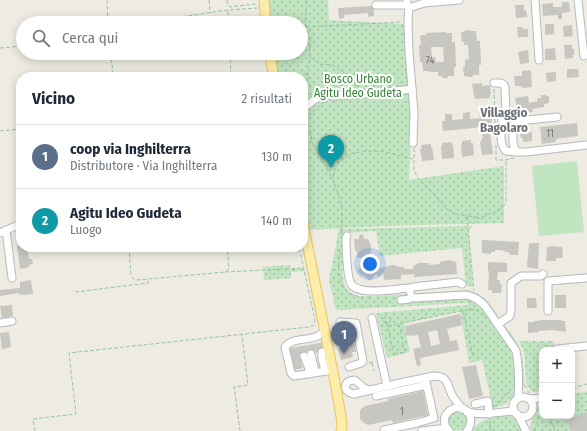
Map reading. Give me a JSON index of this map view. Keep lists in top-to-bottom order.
{
  "districts": ["Villaggio Bagolaro"],
  "parks": ["Bosco Urbano Agitu Ideo Gudeta"],
  "house_numbers": ["74", "11", "1"],
  "page": {
    "search": "Cerca qui",
    "heading": ["Vicino", "2 risultati"],
    "list": [
      {
        "mark": "1",
        "name": "coop via Inghilterra",
        "note": "Distributore · Via Inghilterra",
        "value": "130 m"
      },
      {
        "mark": "2",
        "name": "Agitu Ideo Gudeta",
        "note": "Luogo",
        "value": "140 m"
      }
    ],
    "pins": ["2", "1"],
    "map_buttons": ["+", "−"]
  }
}
